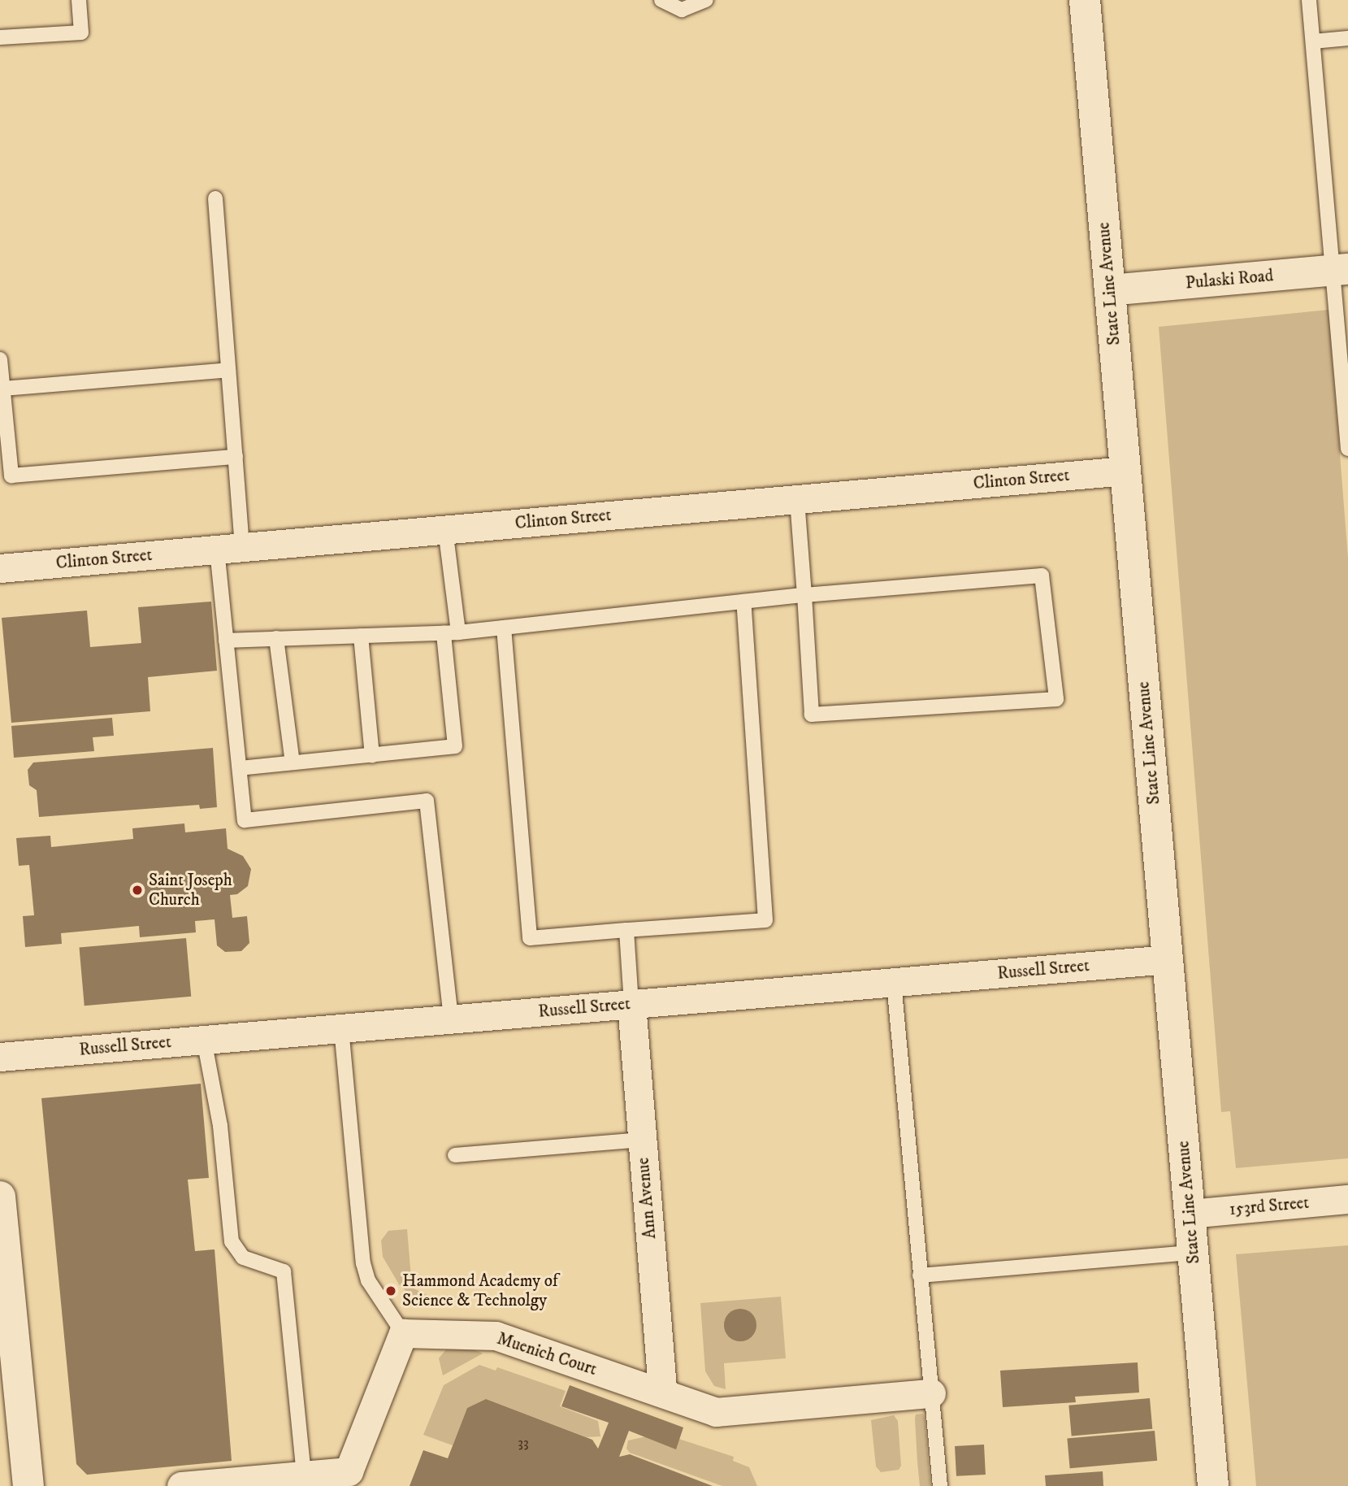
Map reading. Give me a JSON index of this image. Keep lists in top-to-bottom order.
{
  "streets": {
    "street": [
      "Pulaski Road",
      "State Line Avenue",
      "Clinton Street",
      "Russell Street",
      "Ann Avenue",
      "153rd Street",
      "Muenich Court"
    ]
  },
  "crossings": [
    ["Pulaski Road", "State Line Avenue"],
    ["State Line Avenue", "Clinton Street"],
    ["State Line Avenue", "Russell Street"],
    ["State Line Avenue", "153rd Street"],
    ["Russell Street", "Ann Avenue"],
    ["Ann Avenue", "Muenich Court"]
  ],
  "places": ["Saint Joseph Church", "Hammond Academy of Science & Technolgy"],
  "house_numbers": ["33"]
}
